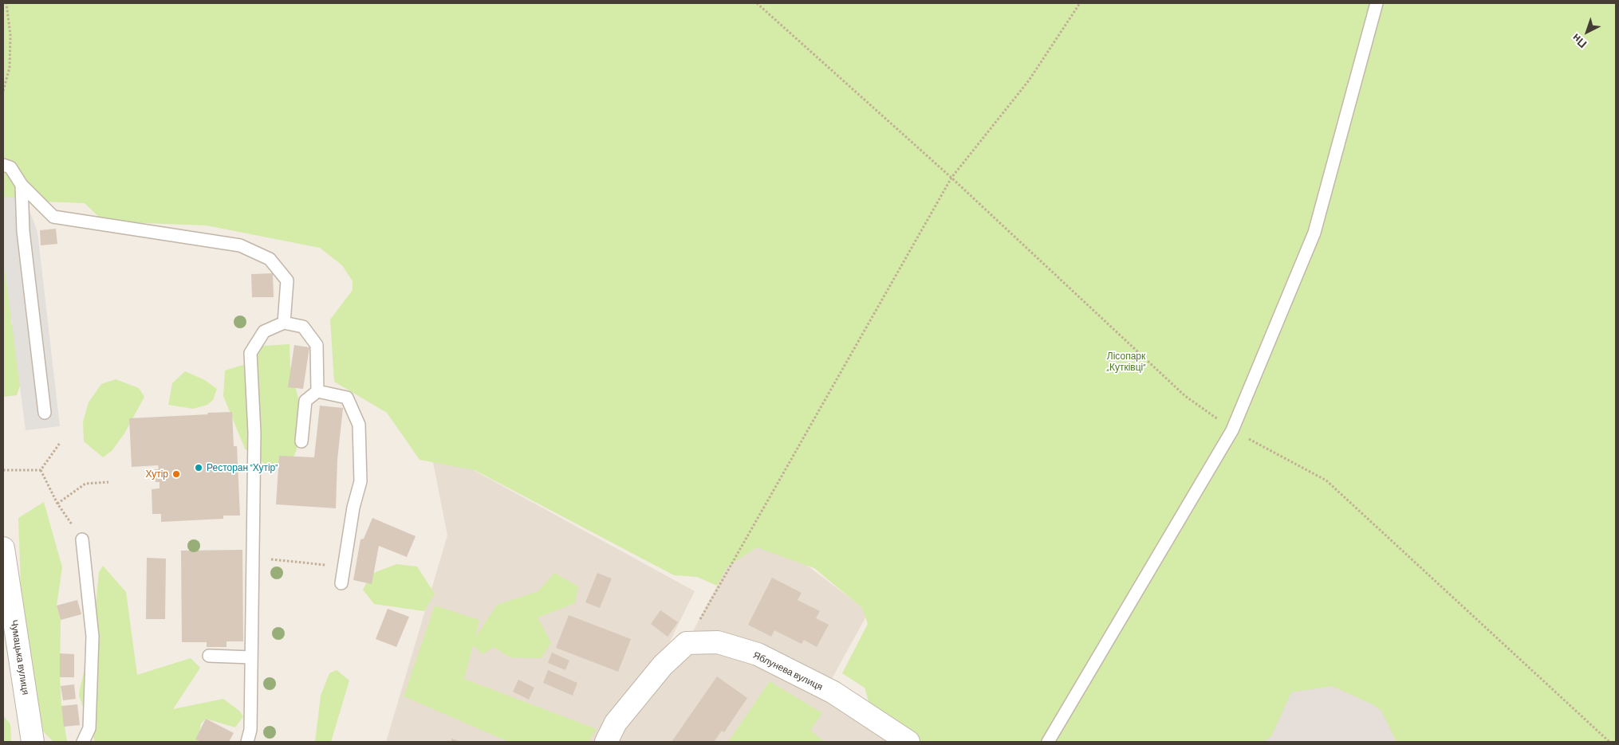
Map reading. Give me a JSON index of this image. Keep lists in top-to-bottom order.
{
  "streets": {
    "street": ["Чумацька вулиця", "Яблунева вулиця"]
  },
  "parks": ["Лісопарк „Кутківці“"],
  "places": ["Ресторан \"Хутір\"", "Хутір"],
  "north": "bottom left"
}
